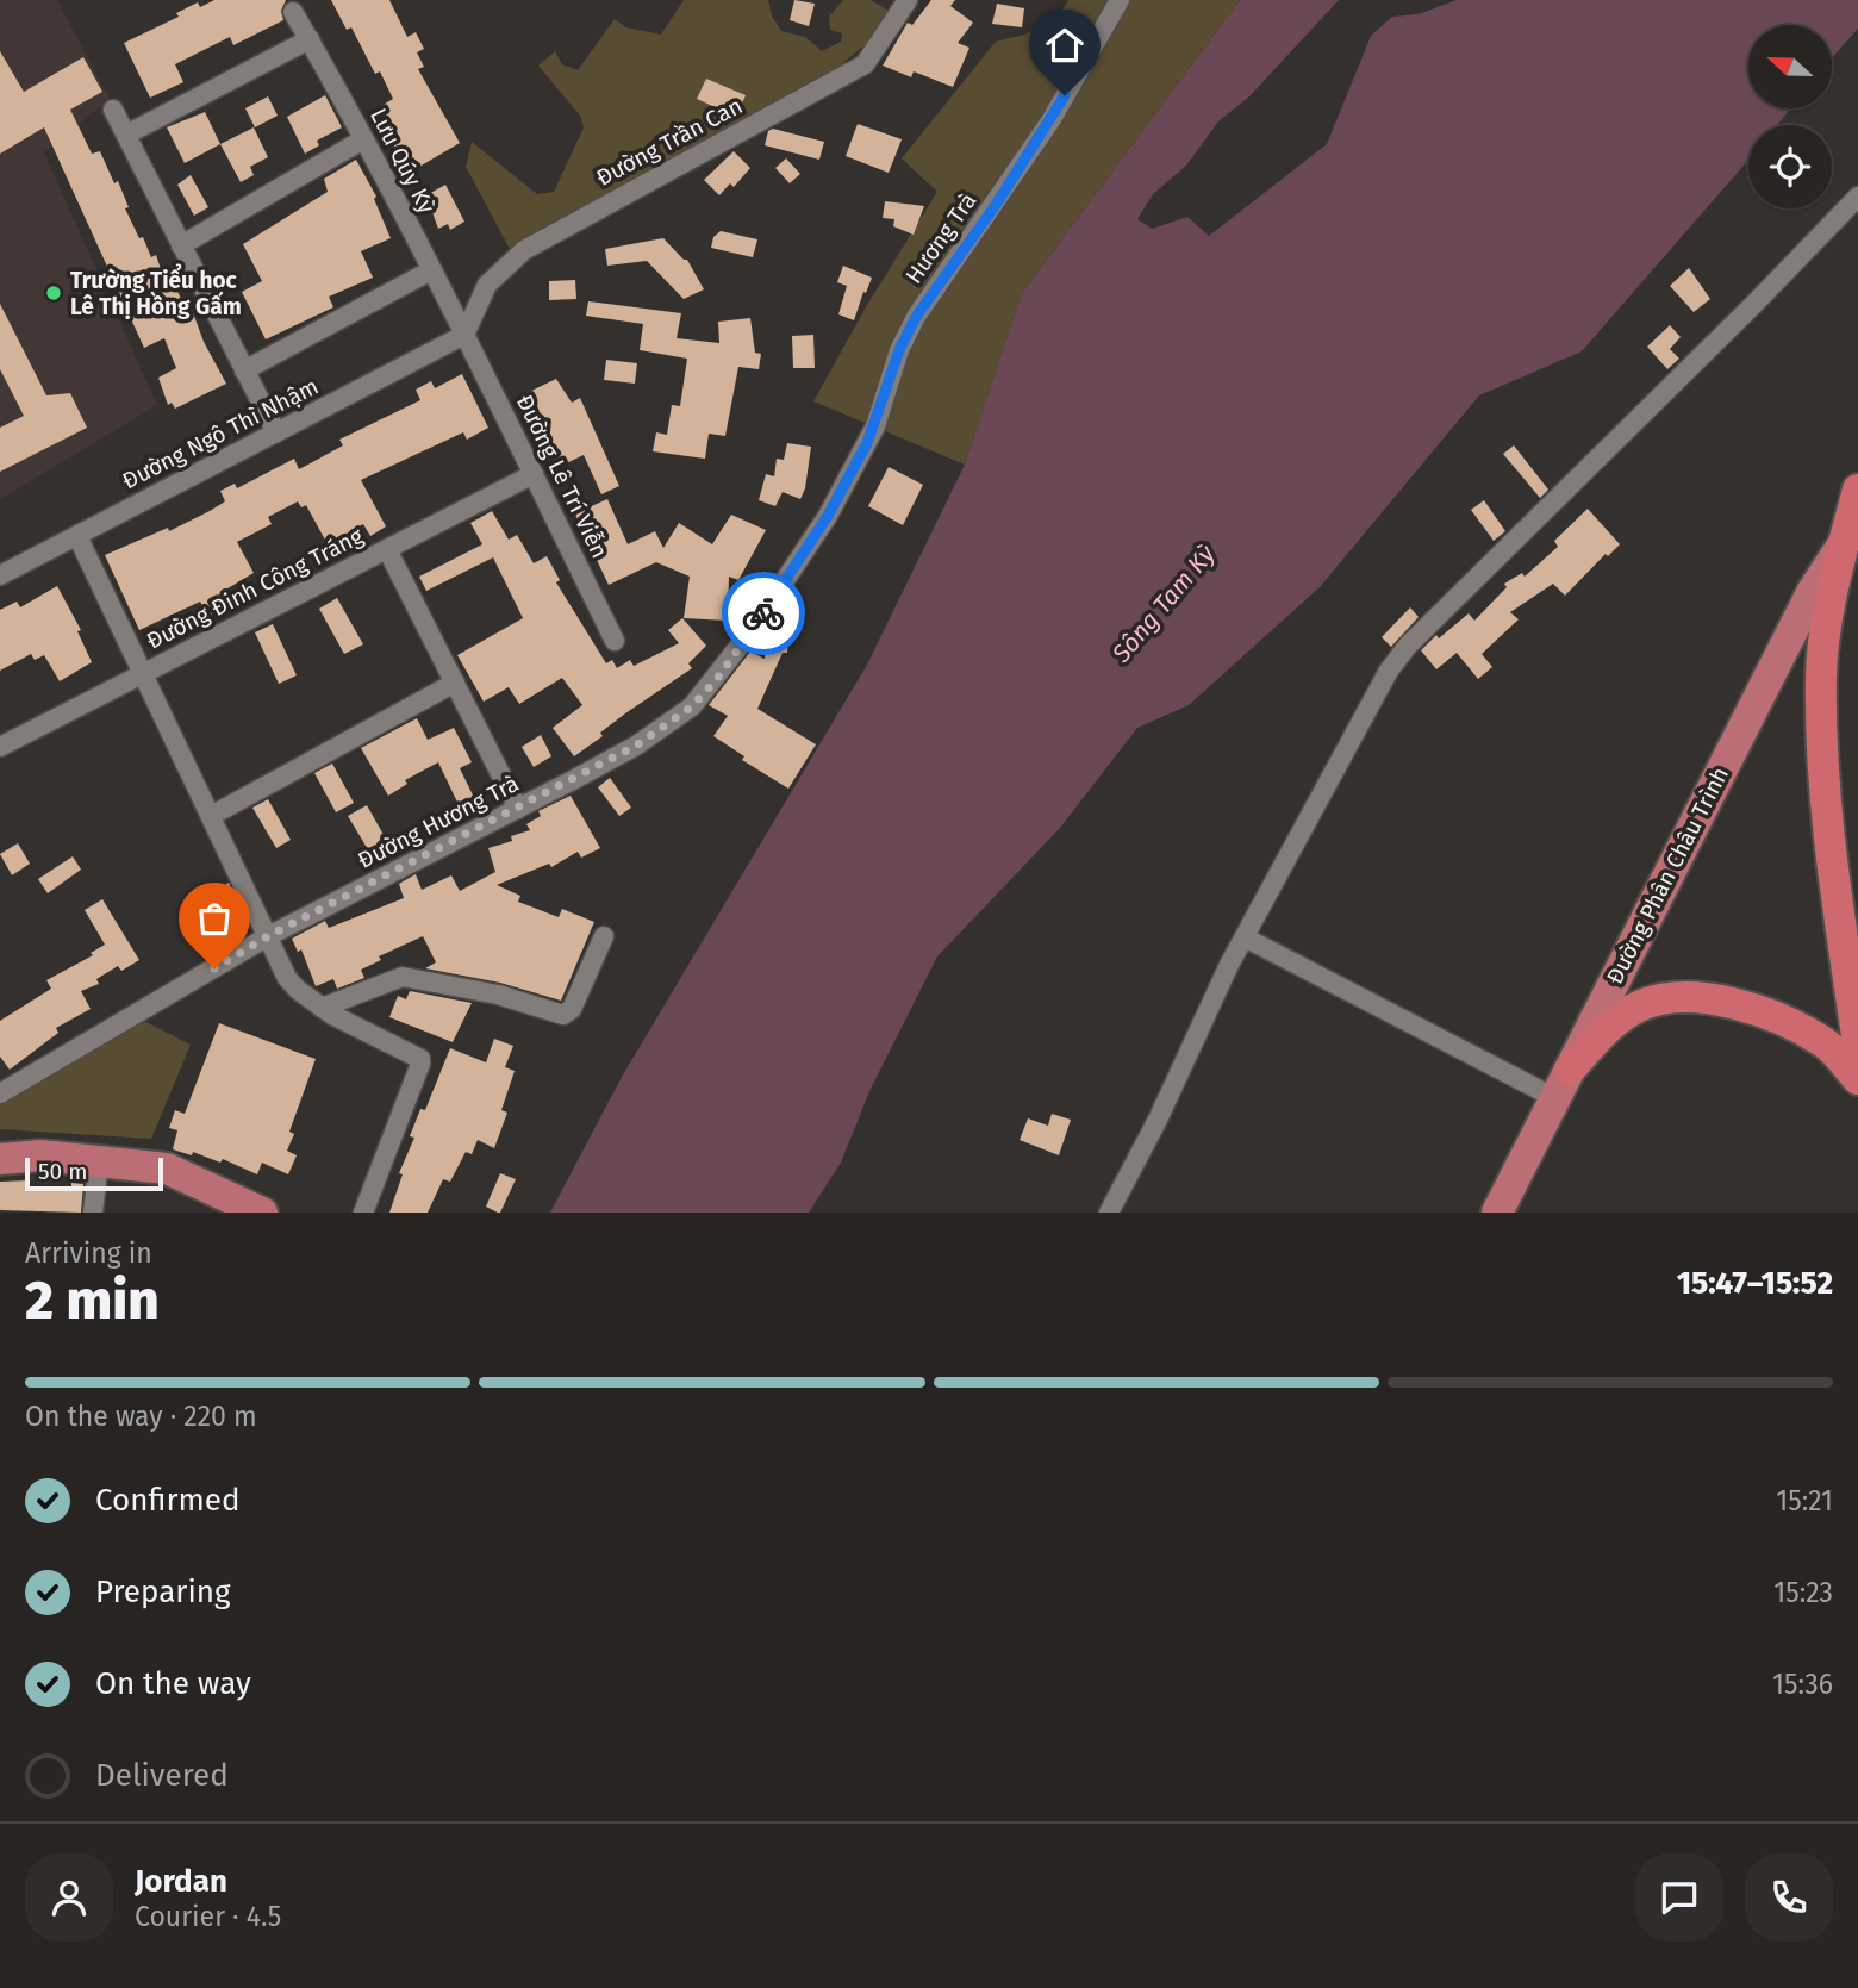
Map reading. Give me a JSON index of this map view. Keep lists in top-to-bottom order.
{
  "streets": {
    "main road": ["Đường Phân Châu Trình"],
    "street": [
      "Đường Trần Can",
      "Lưu Qúy Kỳ",
      "Hương Trà",
      "Đường Ngô Thì Nhậm",
      "Đường Lê Trí Viễn",
      "Đường Đinh Công Tráng",
      "Đường Hương Trà"
    ]
  },
  "crossings": [
    ["Đường Trần Can", "Lưu Qúy Kỳ"],
    ["Đường Trần Can", "Đường Ngô Thì Nhậm"],
    ["Đường Trần Can", "Đường Lê Trí Viễn"],
    ["Lưu Qúy Kỳ", "Đường Ngô Thì Nhậm"],
    ["Lưu Qúy Kỳ", "Đường Lê Trí Viễn"],
    ["Hương Trà", "Đường Hương Trà"],
    ["Đường Ngô Thì Nhậm", "Đường Lê Trí Viễn"],
    ["Đường Lê Trí Viễn", "Đường Đinh Công Tráng"]
  ],
  "water": ["Sông Tam Kỳ"],
  "places": ["Trường Tiểu học Lê Thị Hồng Gấm"],
  "scale_bar": "50 m",
  "north": "left",
  "page": {
    "scale": "50 m",
    "heading": ["2 min", "Arriving in", "15:47–15:52"],
    "panel": ["Jordan", "Courier · 4.5"],
    "bar": "On the way · 220 m",
    "list": [
      ["Confirmed", "15:21"],
      ["Preparing", "15:23"],
      ["On the way", "15:36"],
      "Delivered"
    ]
  }
}
